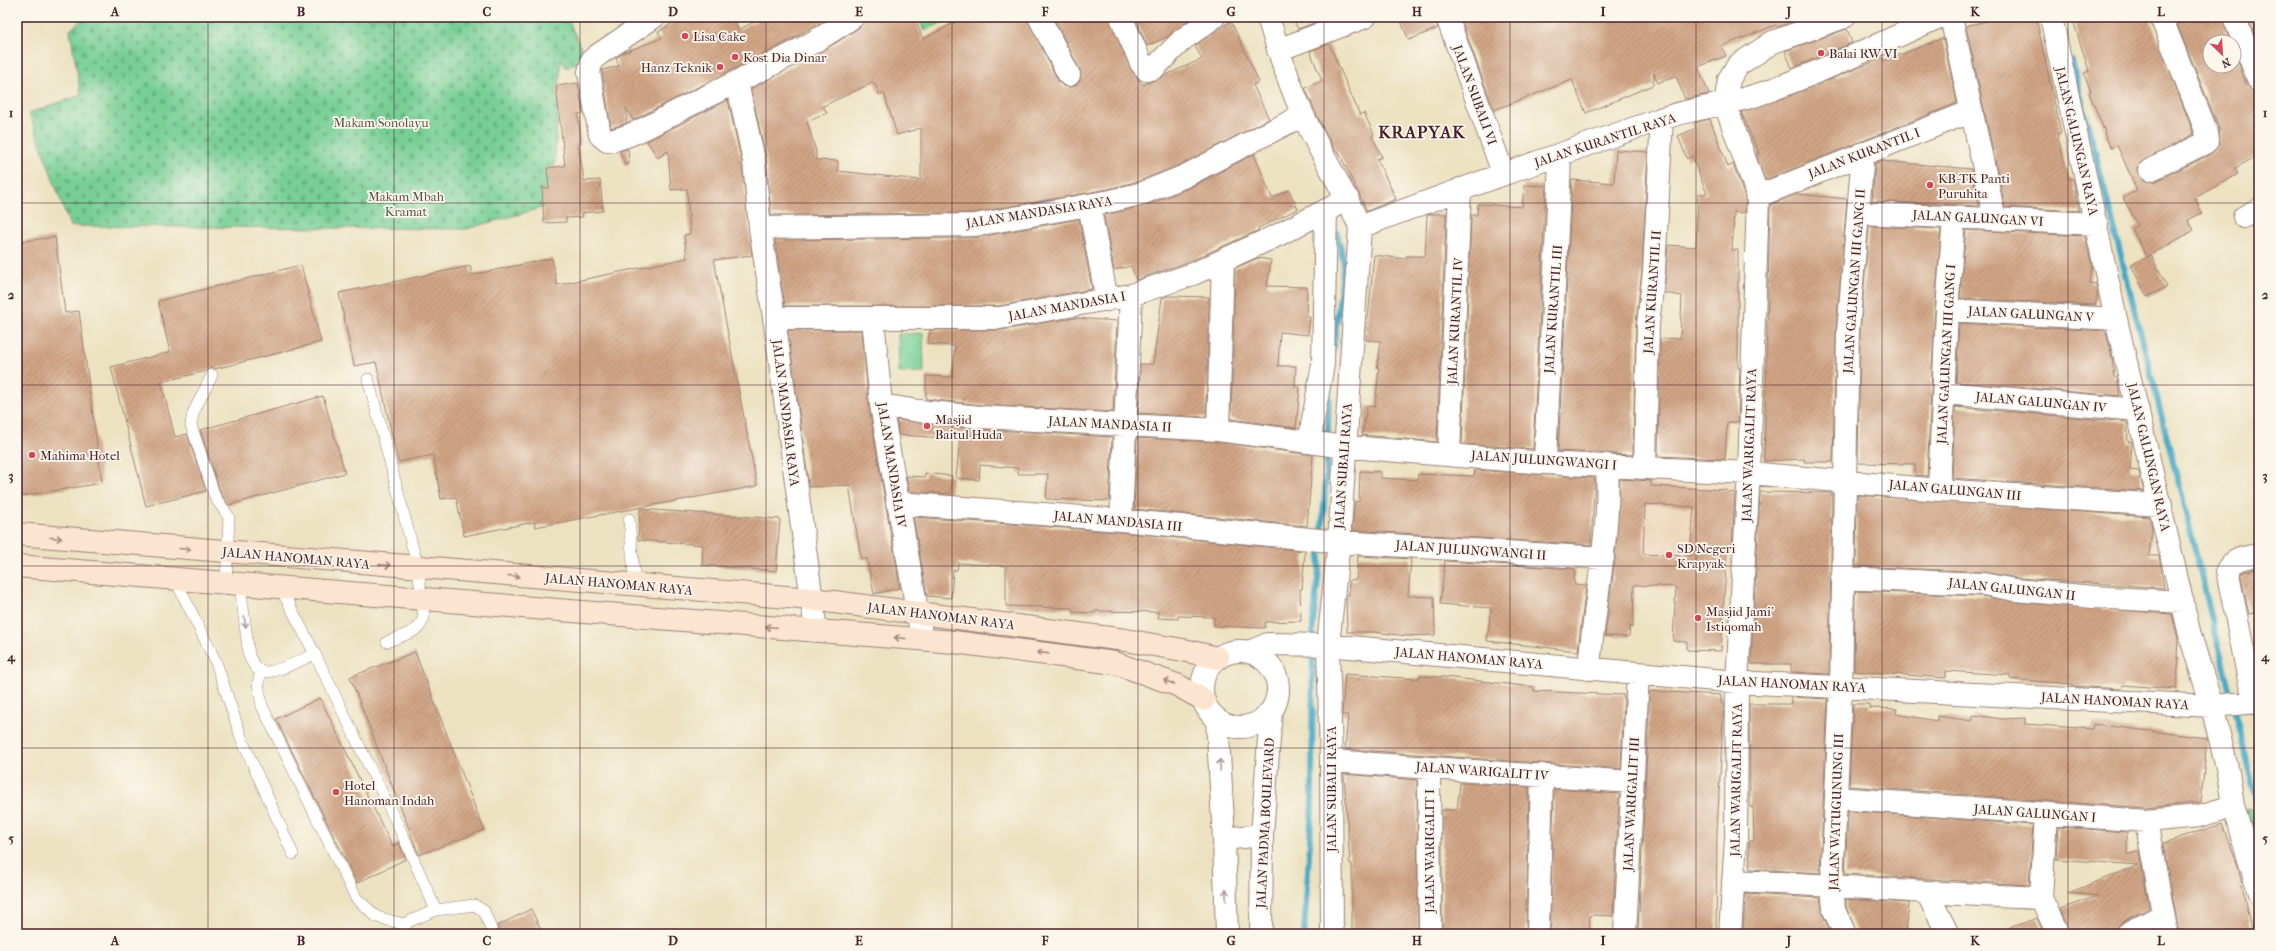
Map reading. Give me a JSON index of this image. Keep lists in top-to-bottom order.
{
  "streets": {
    "street": [
      "JALAN SUBALI VI",
      "JALAN KURANTIL RAYA",
      "JALAN GALUNGAN RAYA",
      "JALAN KURANTIL I",
      "JALAN MANDASIA RAYA",
      "JALAN GALUNGAN VI",
      "JALAN GALUNGAN III GANG II",
      "JALAN KURANTIL II",
      "JALAN MANDASIA I",
      "JALAN KURANTIL III",
      "JALAN GALUNGAN V",
      "JALAN KURANTIL IV",
      "JALAN GALUNGAN III GANG I",
      "JALAN GALUNGAN IV",
      "JALAN MANDASIA II",
      "JALAN WARIGALIT RAYA",
      "JALAN JULUNGWANGI I",
      "JALAN MANDASIA IV",
      "JALAN SUBALI RAYA",
      "JALAN GALUNGAN III",
      "JALAN MANDASIA III",
      "JALAN JULUNGWANGI II",
      "JALAN HANOMAN RAYA",
      "JALAN GALUNGAN II",
      "JALAN WARIGALIT IV",
      "JALAN WARIGALIT III",
      "JALAN WATUGUNUNG III",
      "JALAN GALUNGAN I",
      "JALAN PADMA BOULEVARD",
      "JALAN WARIGALIT I"
    ]
  },
  "crossings": [
    ["JALAN SUBALI VI", "JALAN KURANTIL RAYA"],
    ["JALAN KURANTIL RAYA", "JALAN KURANTIL II"],
    ["JALAN KURANTIL RAYA", "JALAN KURANTIL III"],
    ["JALAN KURANTIL RAYA", "JALAN KURANTIL IV"],
    ["JALAN KURANTIL RAYA", "JALAN WARIGALIT RAYA"],
    ["JALAN KURANTIL RAYA", "JALAN SUBALI RAYA"],
    ["JALAN GALUNGAN RAYA", "JALAN GALUNGAN VI"],
    ["JALAN GALUNGAN RAYA", "JALAN GALUNGAN V"],
    ["JALAN GALUNGAN RAYA", "JALAN GALUNGAN IV"],
    ["JALAN GALUNGAN RAYA", "JALAN GALUNGAN III"],
    ["JALAN GALUNGAN RAYA", "JALAN HANOMAN RAYA"],
    ["JALAN GALUNGAN RAYA", "JALAN GALUNGAN II"],
    ["JALAN GALUNGAN RAYA", "JALAN GALUNGAN I"],
    ["JALAN KURANTIL I", "JALAN GALUNGAN III GANG II"],
    ["JALAN KURANTIL I", "JALAN WARIGALIT RAYA"],
    ["JALAN MANDASIA RAYA", "JALAN MANDASIA I"],
    ["JALAN MANDASIA RAYA", "JALAN SUBALI RAYA"],
    ["JALAN MANDASIA RAYA", "JALAN HANOMAN RAYA"],
    ["JALAN GALUNGAN VI", "JALAN GALUNGAN III GANG II"],
    ["JALAN GALUNGAN VI", "JALAN GALUNGAN III GANG I"],
    ["JALAN GALUNGAN III GANG II", "JALAN GALUNGAN III"],
    ["JALAN KURANTIL II", "JALAN JULUNGWANGI I"],
    ["JALAN MANDASIA I", "JALAN MANDASIA IV"],
    ["JALAN MANDASIA I", "JALAN SUBALI RAYA"],
    ["JALAN KURANTIL III", "JALAN JULUNGWANGI I"],
    ["JALAN GALUNGAN V", "JALAN GALUNGAN III GANG I"],
    ["JALAN KURANTIL IV", "JALAN JULUNGWANGI I"],
    ["JALAN GALUNGAN III GANG I", "JALAN GALUNGAN IV"],
    ["JALAN GALUNGAN III GANG I", "JALAN GALUNGAN III"],
    ["JALAN MANDASIA II", "JALAN JULUNGWANGI I"],
    ["JALAN MANDASIA II", "JALAN MANDASIA IV"],
    ["JALAN MANDASIA II", "JALAN SUBALI RAYA"],
    ["JALAN WARIGALIT RAYA", "JALAN JULUNGWANGI I"],
    ["JALAN WARIGALIT RAYA", "JALAN GALUNGAN III"],
    ["JALAN WARIGALIT RAYA", "JALAN HANOMAN RAYA"],
    ["JALAN JULUNGWANGI I", "JALAN SUBALI RAYA"],
    ["JALAN JULUNGWANGI I", "JALAN GALUNGAN III"],
    ["JALAN MANDASIA IV", "JALAN MANDASIA III"],
    ["JALAN MANDASIA IV", "JALAN HANOMAN RAYA"],
    ["JALAN SUBALI RAYA", "JALAN MANDASIA III"],
    ["JALAN SUBALI RAYA", "JALAN JULUNGWANGI II"],
    ["JALAN SUBALI RAYA", "JALAN HANOMAN RAYA"],
    ["JALAN SUBALI RAYA", "JALAN WARIGALIT IV"],
    ["JALAN MANDASIA III", "JALAN JULUNGWANGI II"],
    ["JALAN HANOMAN RAYA", "JALAN WARIGALIT III"],
    ["JALAN HANOMAN RAYA", "JALAN WATUGUNUNG III"],
    ["JALAN HANOMAN RAYA", "JALAN PADMA BOULEVARD"],
    ["JALAN WARIGALIT IV", "JALAN WARIGALIT III"],
    ["JALAN WARIGALIT IV", "JALAN WARIGALIT I"],
    ["JALAN WATUGUNUNG III", "JALAN GALUNGAN I"]
  ],
  "districts": ["KRAPYAK"],
  "parks": ["Makam Sonolayu", "Makam Mbah Kramat"],
  "places": [
    "Lisa Cake",
    "Balai RW VI",
    "Kost Dia Dinar",
    "Hanz Teknik",
    "KB-TK Panti Puruhita",
    "Masjid Baitul Huda",
    "Mahima Hotel",
    "SD Negeri Krapyak",
    "Masjid Jami' Istiqomah",
    "Hotel Hanoman Indah"
  ],
  "north": "bottom right",
  "grid": {
    "columns": [
      "A",
      "B",
      "C",
      "D",
      "E",
      "F",
      "G",
      "H",
      "I",
      "J",
      "K",
      "L"
    ],
    "rows": [
      "1",
      "2",
      "3",
      "4",
      "5"
    ]
  }
}
